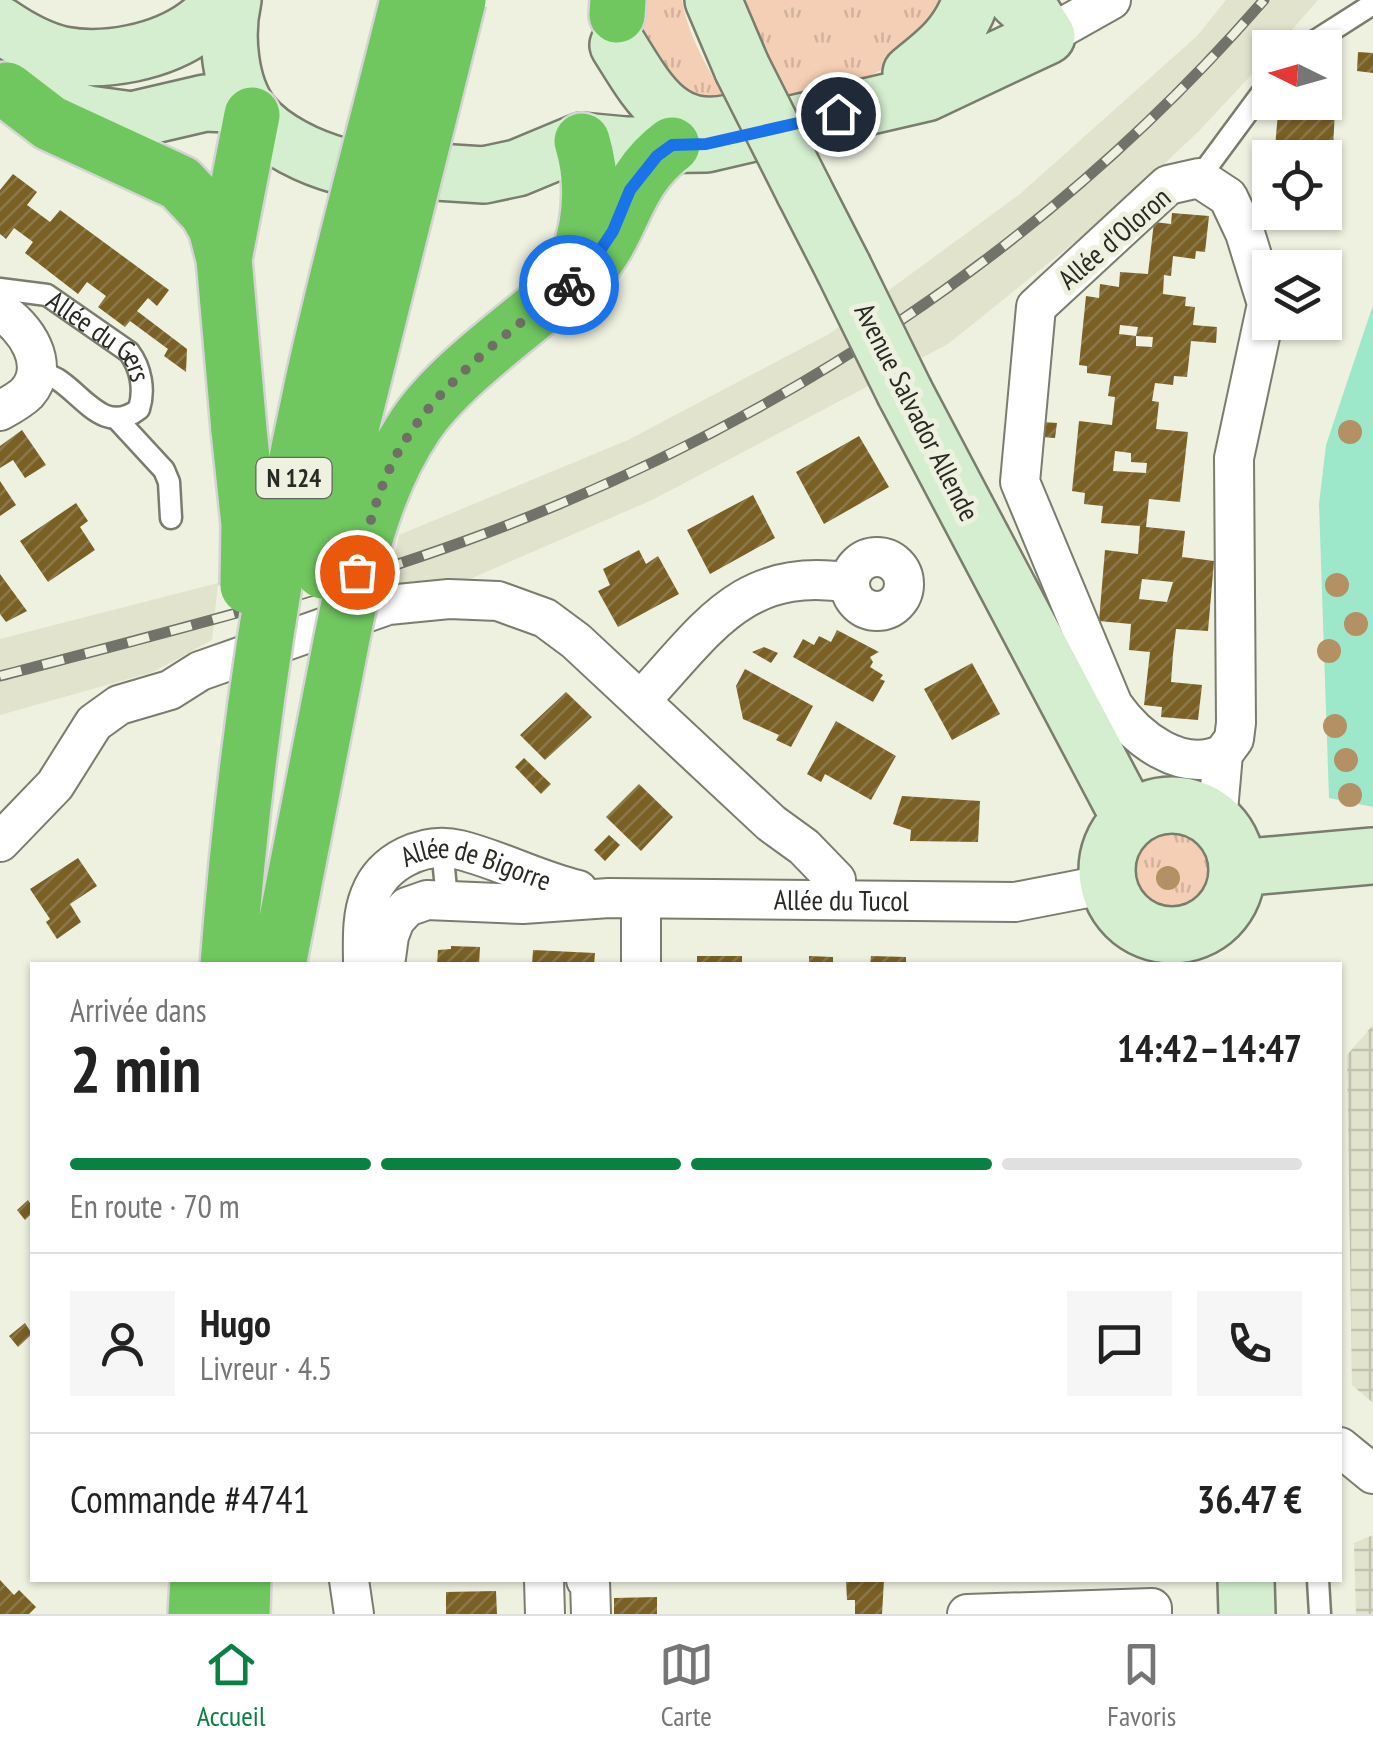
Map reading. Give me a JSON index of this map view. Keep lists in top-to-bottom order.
{
  "streets": {
    "highway": ["N 124"],
    "street": [
      "Allée d'Oloron",
      "Allée du Gers",
      "Avenue Salvador Allende",
      "Allée de Bigorre",
      "Allée du Tucol"
    ]
  },
  "crossings": [
    ["Allée d'Oloron", "Avenue Salvador Allende"],
    ["Allée d'Oloron", "Allée du Tucol"],
    ["Avenue Salvador Allende", "Allée du Tucol"],
    ["Allée de Bigorre", "Allée du Tucol"]
  ],
  "north": "left",
  "page": {
    "heading": ["2 min", "Arrivée dans", "14:42–14:47"],
    "panel": [
      "Hugo",
      "Livreur · 4.5",
      "Commande #4741",
      "36.47 €"
    ],
    "bar": "En route · 70 m",
    "tabs": ["Accueil", "Carte", "Favoris"]
  }
}
